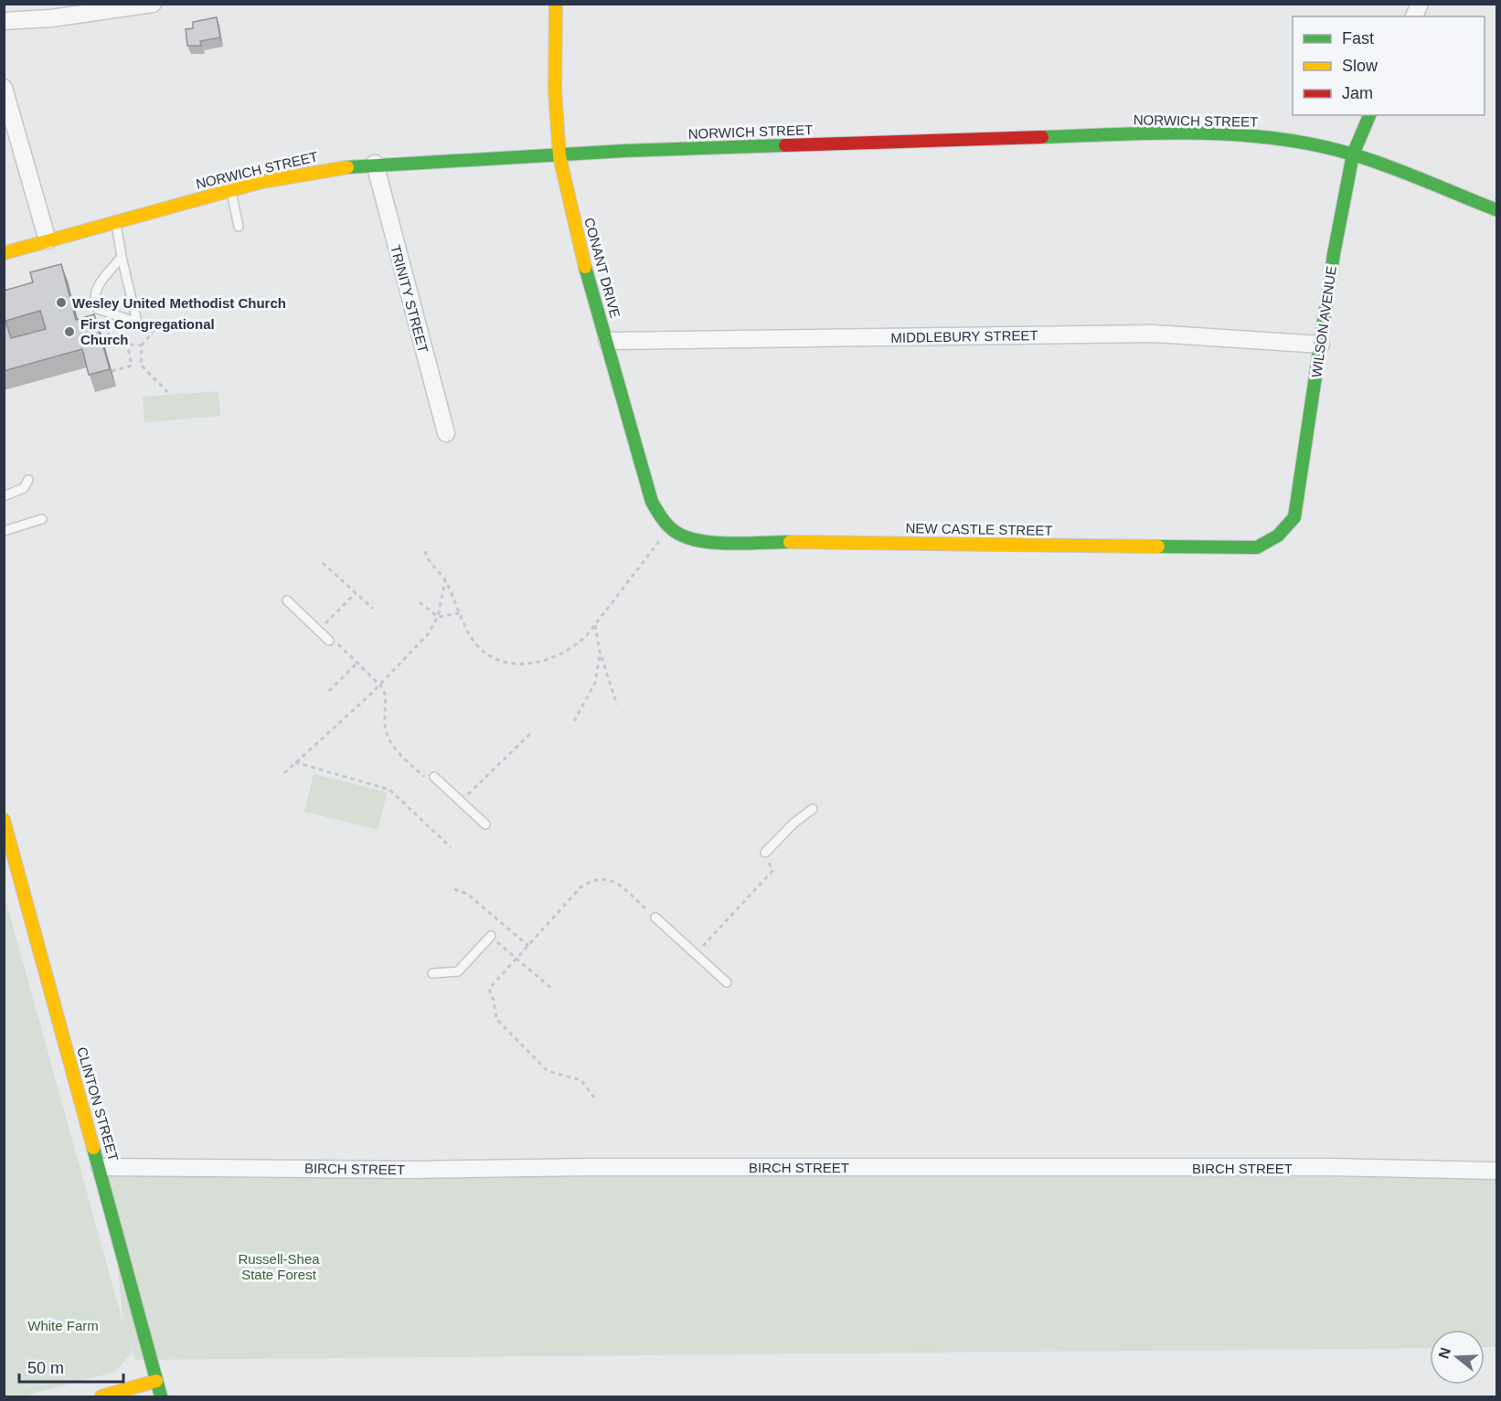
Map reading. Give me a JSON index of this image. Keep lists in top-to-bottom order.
{
  "streets": {
    "street": [
      "NORWICH STREET",
      "CONANT DRIVE",
      "TRINITY STREET",
      "WILSON AVENUE",
      "MIDDLEBURY STREET",
      "NEW CASTLE STREET",
      "CLINTON STREET",
      "BIRCH STREET"
    ]
  },
  "crossings": [
    ["NORWICH STREET", "CONANT DRIVE"],
    ["NORWICH STREET", "TRINITY STREET"],
    ["NORWICH STREET", "WILSON AVENUE"],
    ["CONANT DRIVE", "MIDDLEBURY STREET"],
    ["CONANT DRIVE", "NEW CASTLE STREET"],
    ["WILSON AVENUE", "MIDDLEBURY STREET"],
    ["WILSON AVENUE", "NEW CASTLE STREET"],
    ["CLINTON STREET", "BIRCH STREET"]
  ],
  "parks": ["Russell-Shea State Forest", "White Farm"],
  "places": ["Wesley United Methodist Church", "First Congregational Church"],
  "legend": ["Fast", "Slow", "Jam"],
  "scale_bar": "50 m",
  "north": "left"
}
